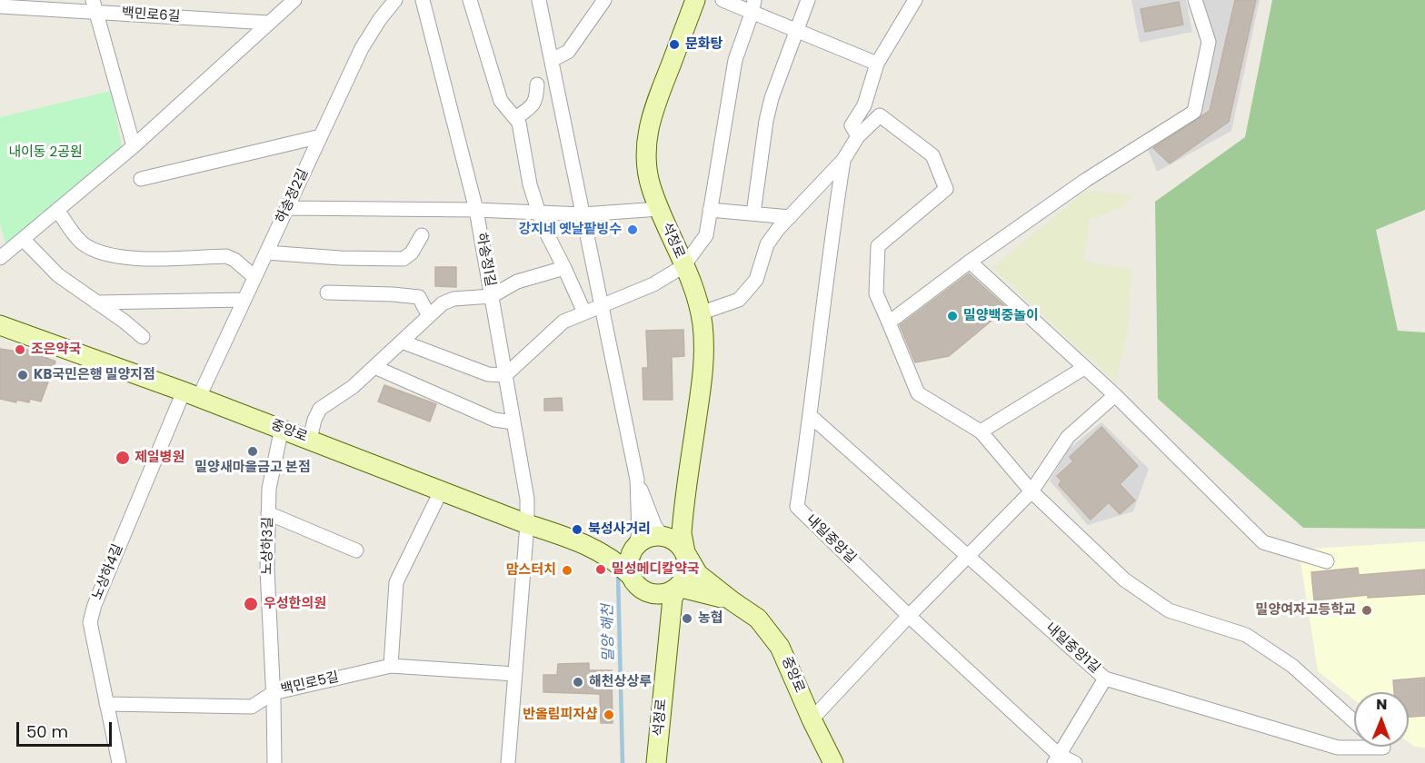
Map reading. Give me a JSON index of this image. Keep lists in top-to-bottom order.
{
  "streets": {
    "street": [
      "백민로6길",
      "하송정2길",
      "석정로",
      "하송정1길",
      "중앙로",
      "내일중앙길",
      "노상하3길",
      "노상하4길",
      "내일중앙1길",
      "백민로5길"
    ]
  },
  "crossings": [
    ["하송정2길", "중앙로"],
    ["하송정2길", "노상하4길"],
    ["하송정1길", "중앙로"],
    ["하송정1길", "백민로5길"],
    ["중앙로", "노상하3길"],
    ["중앙로", "노상하4길"],
    ["내일중앙길", "내일중앙1길"],
    ["노상하3길", "백민로5길"],
    ["노상하4길", "백민로5길"]
  ],
  "water": ["밀양 해천"],
  "parks": ["내이동 2공원"],
  "places": [
    "문화탕",
    "강지네 옛날팥빙수",
    "밀양백중놀이",
    "조은약국",
    "KB국민은행 밀양지점",
    "밀양새마을금고 본점",
    "제일병원",
    "북성사거리",
    "밀성메디칼약국",
    "맘스터치",
    "우성한의원",
    "밀양여자고등학교",
    "농협",
    "해천상상루",
    "반올림피자샵"
  ],
  "scale_bar": "50 m",
  "north": "top"
}
